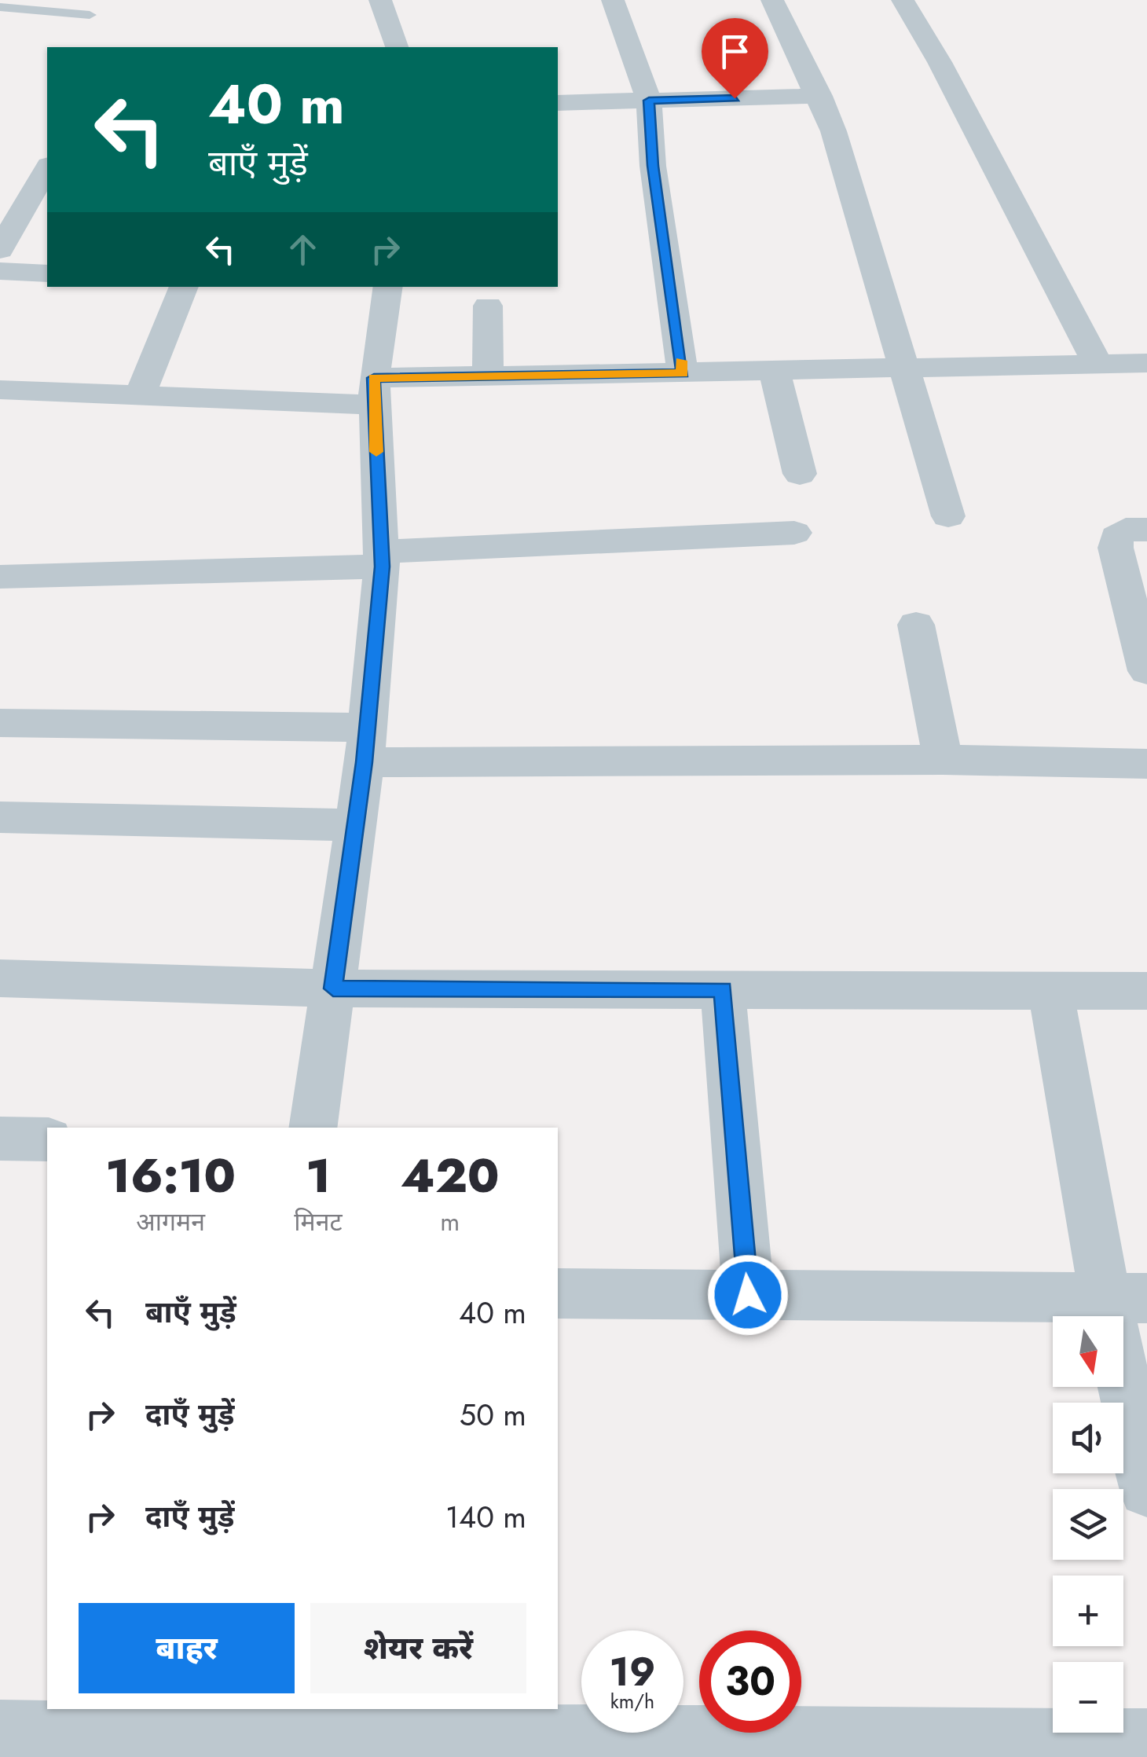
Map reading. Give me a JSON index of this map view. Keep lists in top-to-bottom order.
{
  "north": "bottom",
  "page": {
    "turn": ["40 m", "बाएँ मुड़ें"],
    "eta": [
      "16:10",
      "आगमन",
      "1",
      "मिनट",
      "420",
      "m"
    ],
    "list": [
      {
        "name": "बाएँ मुड़ें",
        "value": "40 m"
      },
      {
        "name": "दाएँ मुड़ें",
        "value": "50 m"
      },
      {
        "name": "दाएँ मुड़ें",
        "value": "140 m"
      }
    ],
    "map_buttons": ["+", "−"],
    "buttons": ["बाहर", "शेयर करें"],
    "speed": "19 km/h",
    "limit": "30"
  }
}
